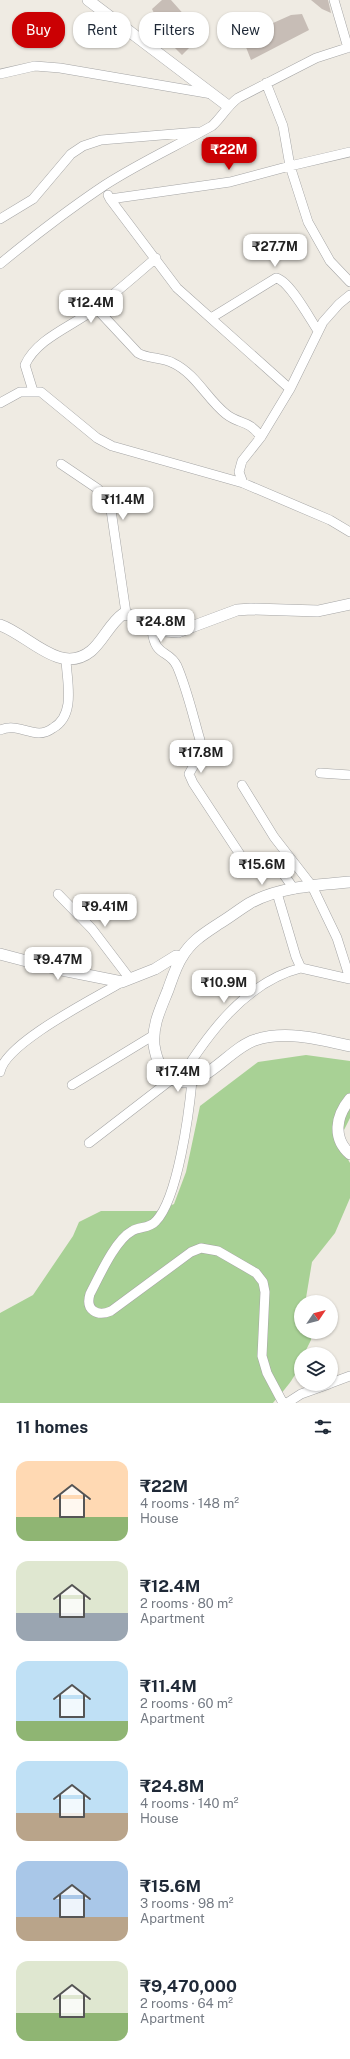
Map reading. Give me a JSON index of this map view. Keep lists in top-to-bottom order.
{
  "north": "top right",
  "page": {
    "chip": [
      "Buy",
      "Rent",
      "Filters",
      "New"
    ],
    "price": [
      "₹22M",
      "₹27.7M",
      "₹12.4M",
      "₹11.4M",
      "₹24.8M",
      "₹17.8M",
      "₹15.6M",
      "₹9.41M",
      "₹9.47M",
      "₹10.9M",
      "₹17.4M"
    ],
    "heading": "11 homes",
    "list": [
      {
        "name": "₹22M",
        "note": "4 rooms · 148 m² · House"
      },
      {
        "name": "₹12.4M",
        "note": "2 rooms · 80 m² · Apartment"
      },
      {
        "name": "₹11.4M",
        "note": "2 rooms · 60 m² · Apartment"
      },
      {
        "name": "₹24.8M",
        "note": "4 rooms · 140 m² · House"
      },
      {
        "name": "₹15.6M",
        "note": "3 rooms · 98 m² · Apartment"
      },
      {
        "name": "₹9,470,000",
        "note": "2 rooms · 64 m² · Apartment"
      }
    ]
  }
}
